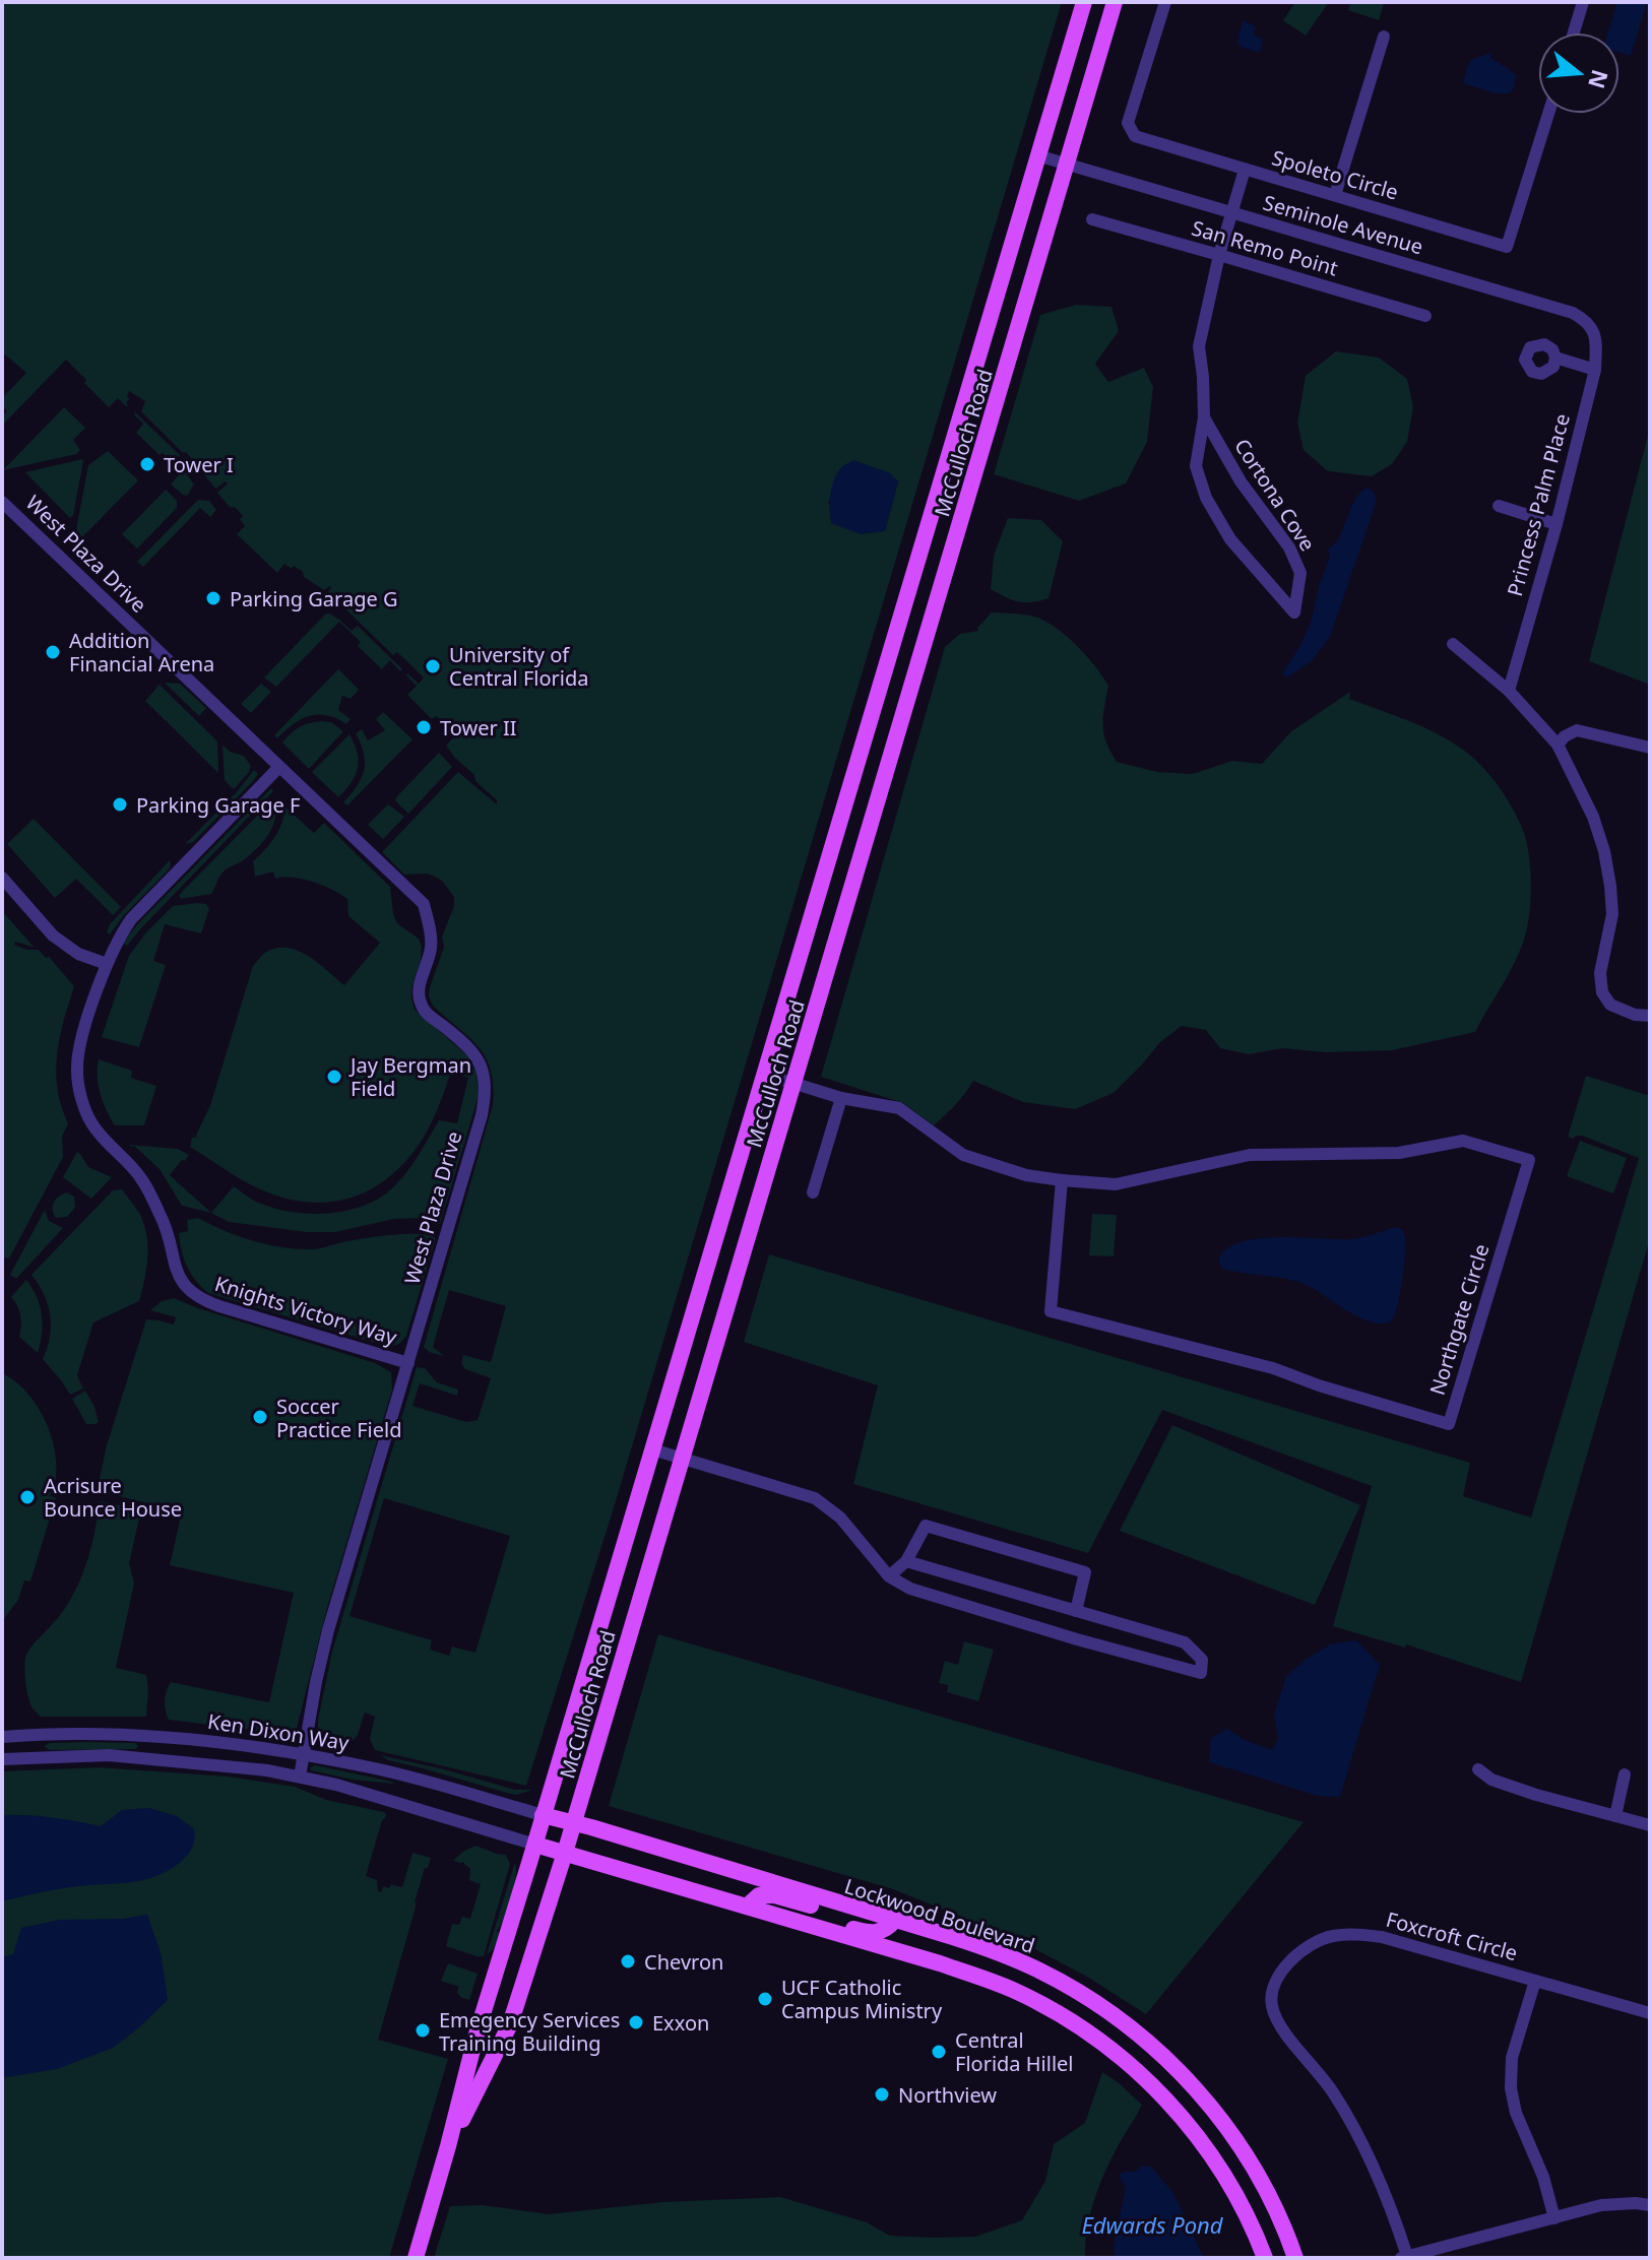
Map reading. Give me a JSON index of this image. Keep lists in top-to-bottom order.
{
  "streets": {
    "main road": ["McCulloch Road", "Lockwood Boulevard"],
    "street": [
      "Spoleto Circle",
      "Seminole Avenue",
      "San Remo Point",
      "Cortona Cove",
      "Princess Palm Place",
      "West Plaza Drive",
      "Knights Victory Way",
      "Northgate Circle",
      "Ken Dixon Way",
      "Foxcroft Circle"
    ]
  },
  "crossings": [
    ["Spoleto Circle", "Cortona Cove"],
    ["Seminole Avenue", "McCulloch Road"],
    ["Seminole Avenue", "Cortona Cove"],
    ["Seminole Avenue", "Princess Palm Place"],
    ["San Remo Point", "Cortona Cove"],
    ["McCulloch Road", "Northgate Circle"],
    ["McCulloch Road", "Ken Dixon Way"],
    ["McCulloch Road", "Lockwood Boulevard"],
    ["West Plaza Drive", "Knights Victory Way"],
    ["West Plaza Drive", "Ken Dixon Way"],
    ["Ken Dixon Way", "Lockwood Boulevard"]
  ],
  "water": ["Edwards Pond"],
  "places": [
    "Tower I",
    "Parking Garage G",
    "Addition Financial Arena",
    "University of Central Florida",
    "Tower II",
    "Parking Garage F",
    "Jay Bergman Field",
    "Soccer Practice Field",
    "Acrisure Bounce House",
    "Chevron",
    "UCF Catholic Campus Ministry",
    "Exxon",
    "Emegency Services Training Building",
    "Central Florida Hillel",
    "Northview"
  ],
  "north": "right"
}
